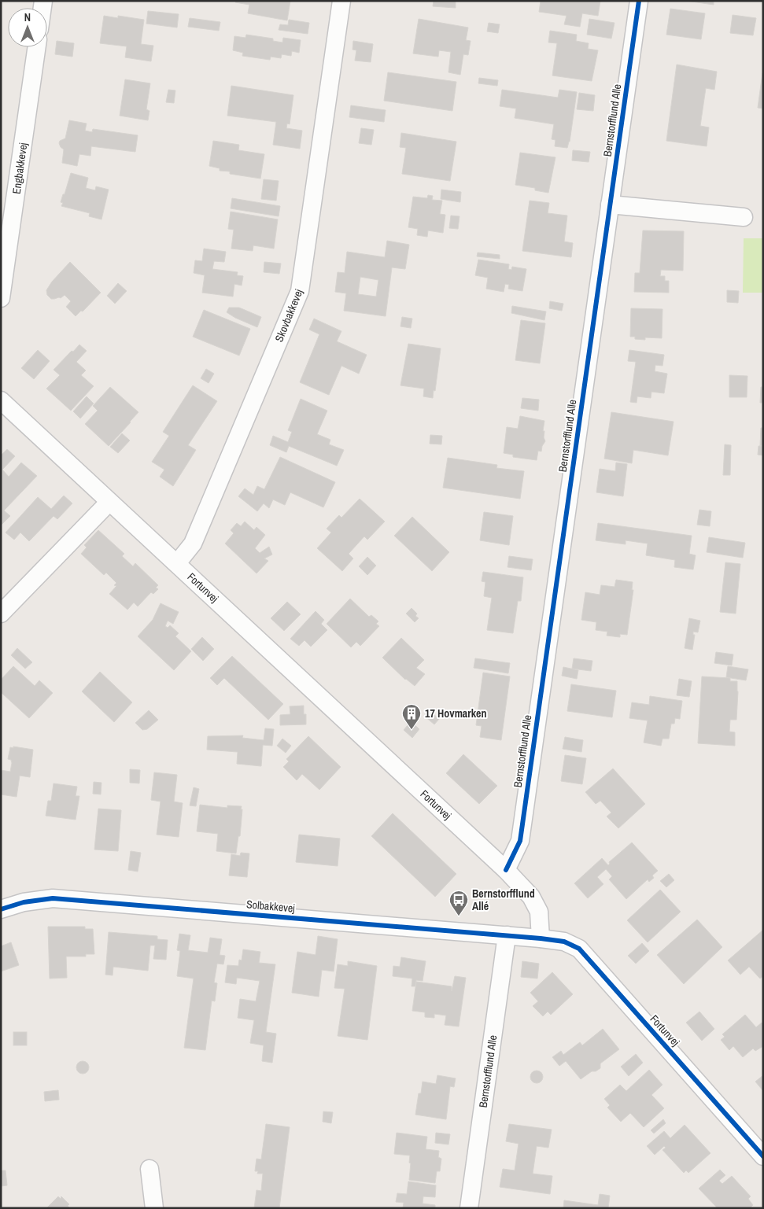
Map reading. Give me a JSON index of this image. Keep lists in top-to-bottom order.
{
  "streets": {
    "street": [
      "Bernstorfflund Alle",
      "Engbakkevej",
      "Skovbakkevej",
      "Fortunvej",
      "Solbakkevej"
    ]
  },
  "crossings": [
    ["Bernstorfflund Alle", "Fortunvej"],
    ["Bernstorfflund Alle", "Solbakkevej"],
    ["Skovbakkevej", "Fortunvej"],
    ["Fortunvej", "Solbakkevej"]
  ],
  "places": {
    "building": ["17 Hovmarken"],
    "bus stop": ["Bernstorfflund Allé"]
  },
  "north": "top"
}
